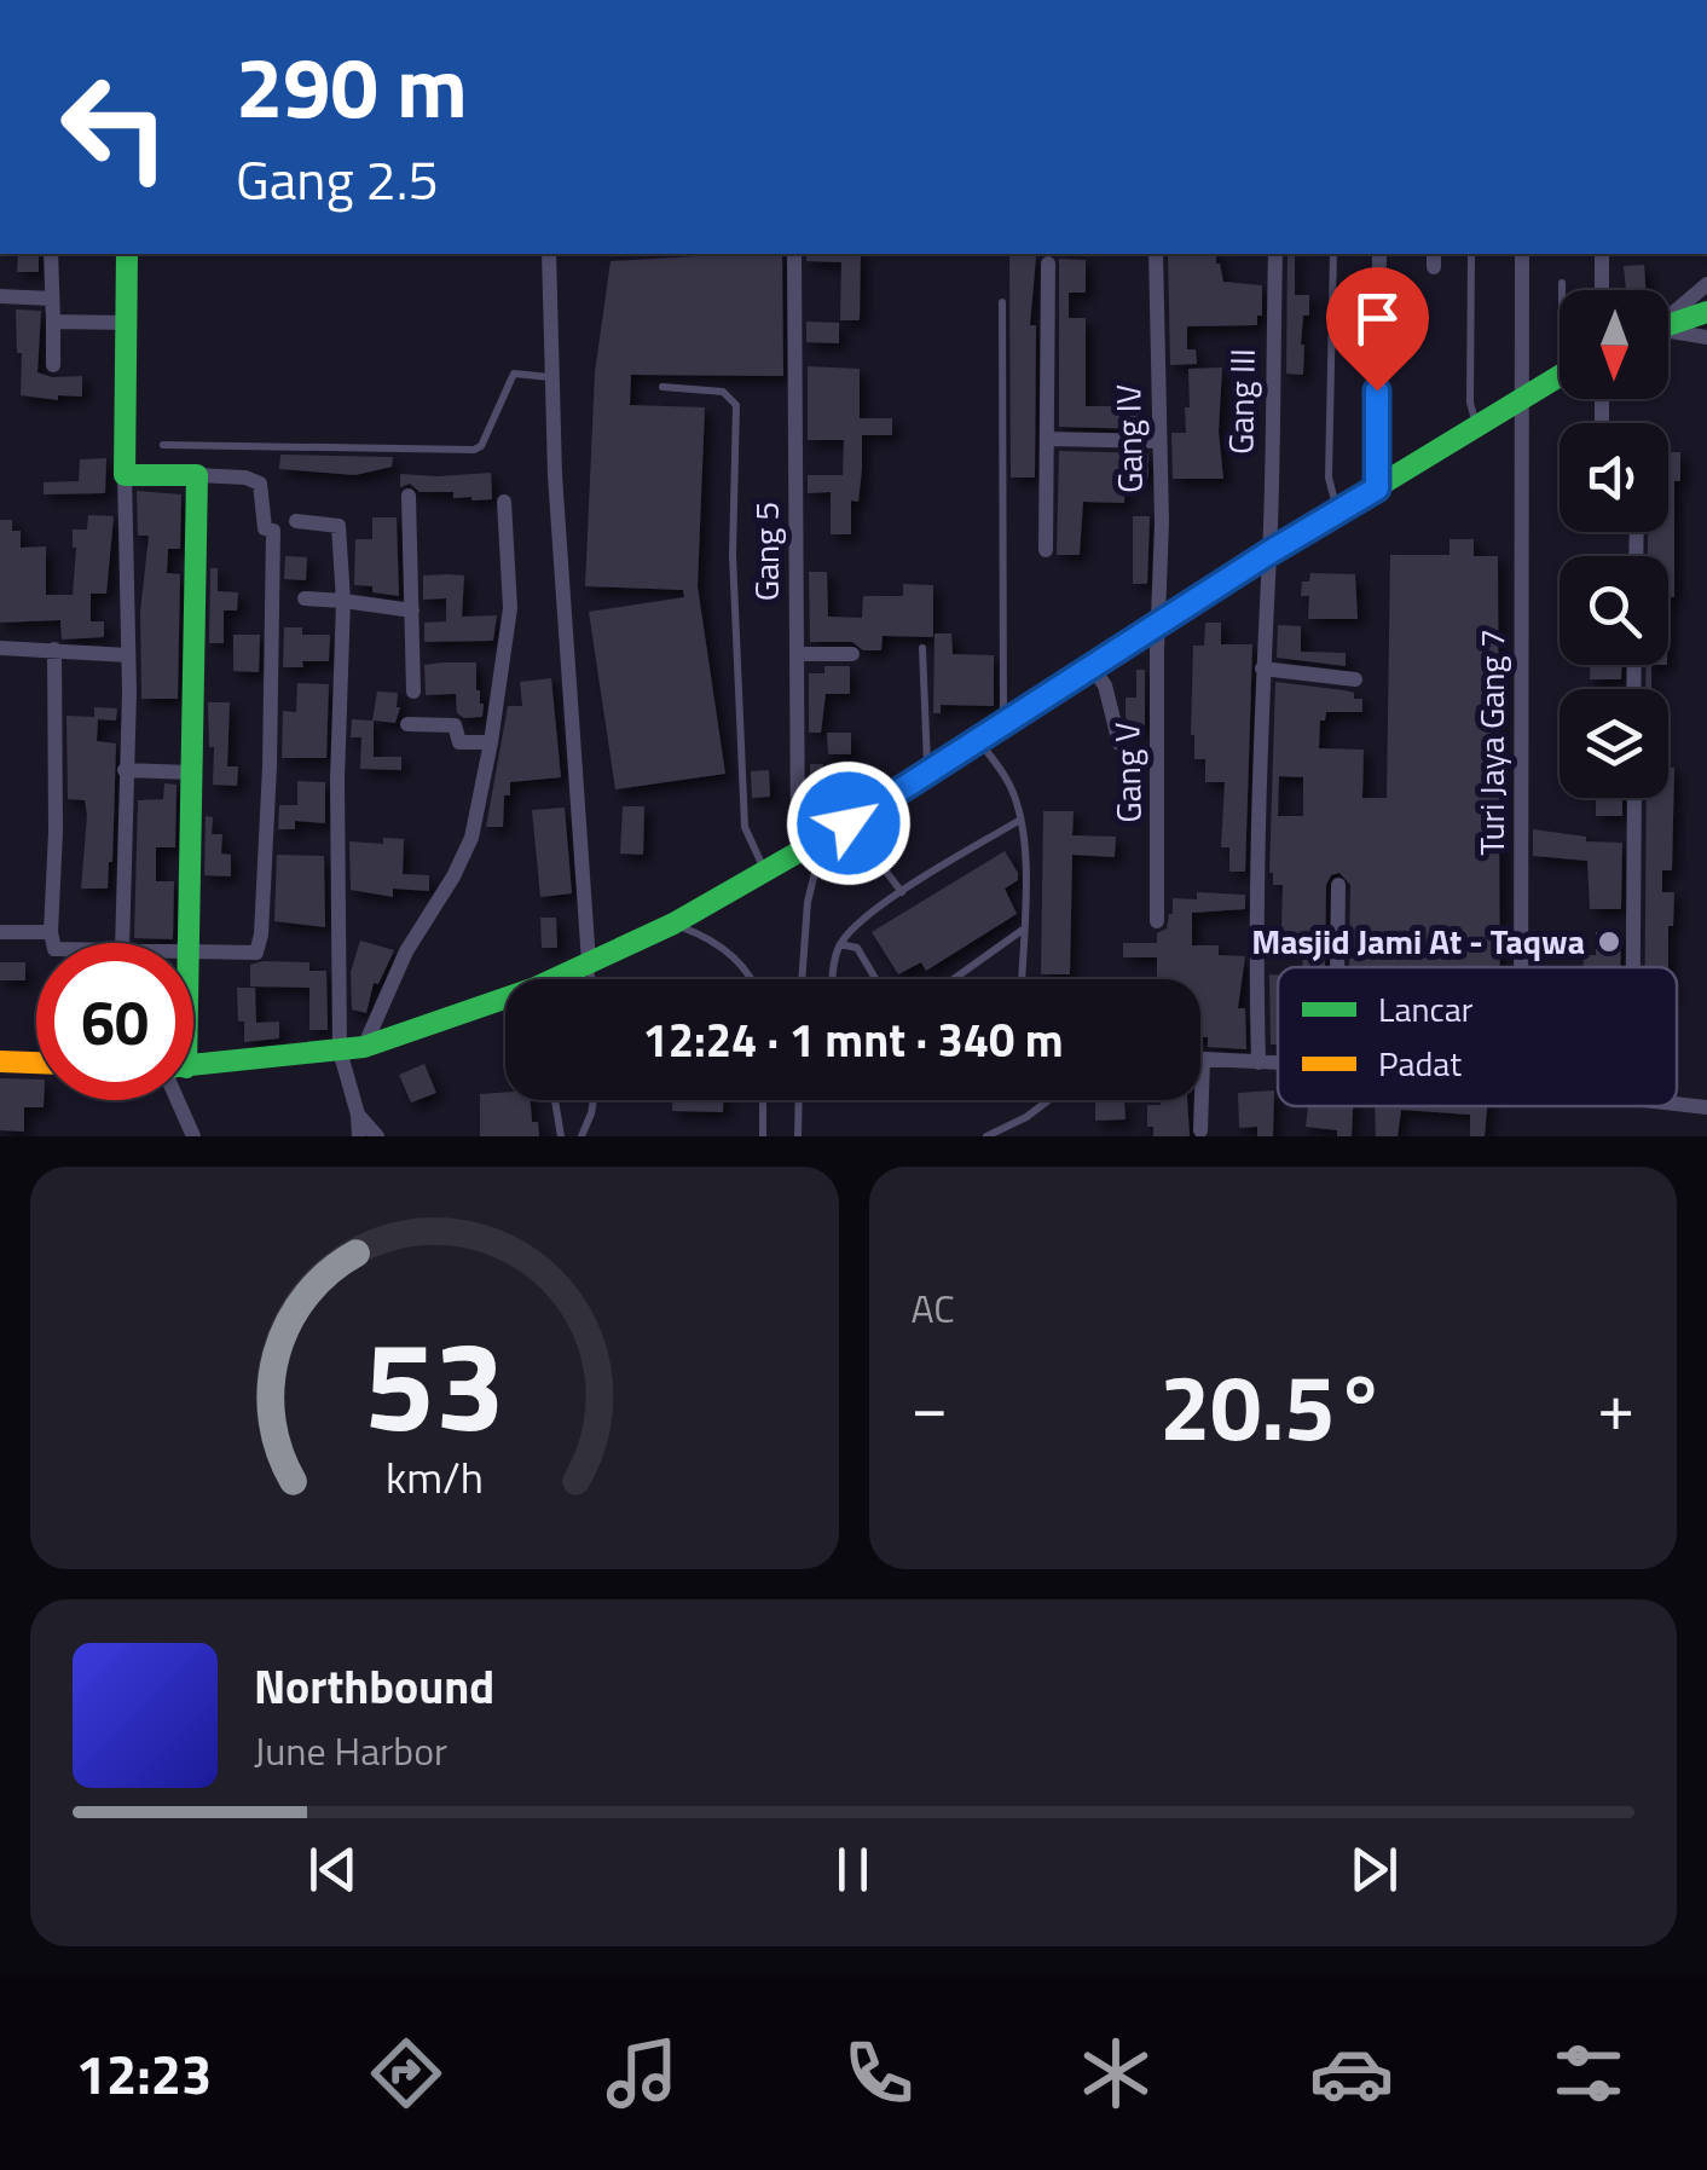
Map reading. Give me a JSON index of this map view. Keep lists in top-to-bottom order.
{
  "streets": {
    "street": [
      "Gang III",
      "Gang IV",
      "Gang 5",
      "Turi Jaya Gang 7",
      "Gang V"
    ]
  },
  "crossings": [
    ["Gang IV", "Gang V"]
  ],
  "places": ["Masjid Jami At - Taqwa"],
  "legend": ["Lancar", "Padat"],
  "north": "bottom",
  "page": {
    "turn": ["290 m", "Gang 2.5"],
    "limit": "60",
    "trip": "12:24 · 1 mnt · 340 m",
    "tile": "AC",
    "heat": ["−", "20.5°", "+"],
    "song": ["Northbound", "June Harbor"],
    "tabs": "12:23",
    "gauge": ["53", "km/h"]
  }
}
